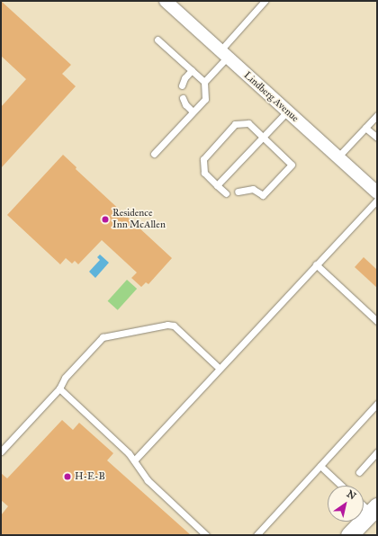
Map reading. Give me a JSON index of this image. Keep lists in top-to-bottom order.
{
  "streets": {
    "street": ["Lindberg Avenue"]
  },
  "places": ["Residence Inn McAllen", "H-E-B"],
  "north": "top right"
}
